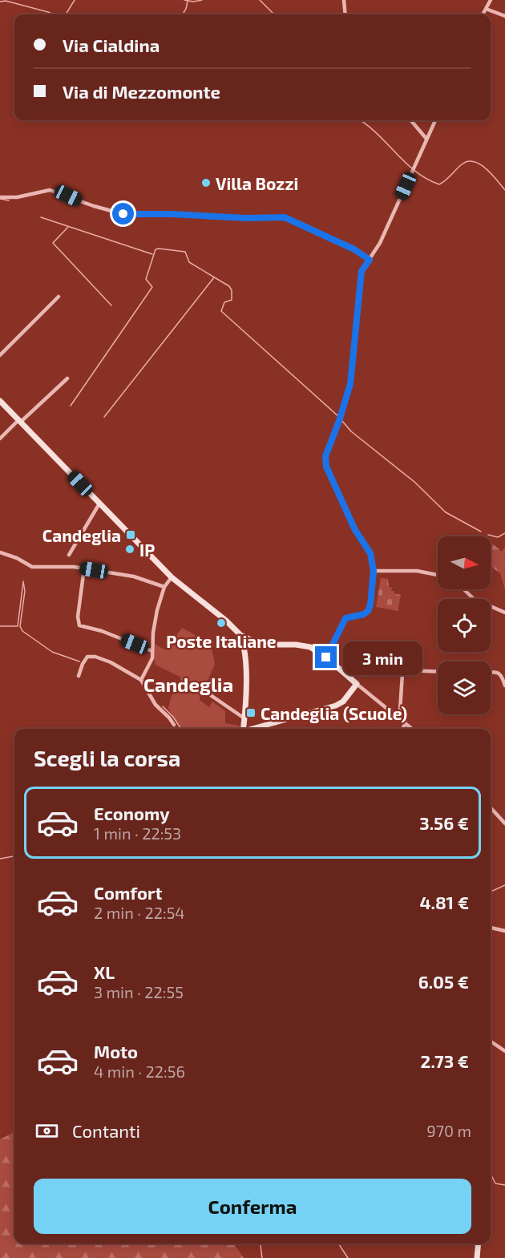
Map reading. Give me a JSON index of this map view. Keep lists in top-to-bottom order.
{
  "districts": ["Candeglia"],
  "places": {
    "other": ["Villa Bozzi", "IP", "Poste Italiane"],
    "transit": ["Candeglia", "Candeglia (Scuole)"]
  },
  "north": "right",
  "page": {
    "banner": ["Via Cialdina", "Via di Mezzomonte"],
    "bubble": "3 min",
    "heading": "Scegli la corsa",
    "list": [
      {
        "name": "Economy",
        "note": "1 min · 22:53",
        "value": "3.56 €"
      },
      {
        "name": "Comfort",
        "note": "2 min · 22:54",
        "value": "4.81 €"
      },
      {
        "name": "XL",
        "note": "3 min · 22:55",
        "value": "6.05 €"
      },
      {
        "name": "Moto",
        "note": "4 min · 22:56",
        "value": "2.73 €"
      }
    ],
    "pay": ["Contanti", "970 m"],
    "buttons": "Conferma"
  }
}
